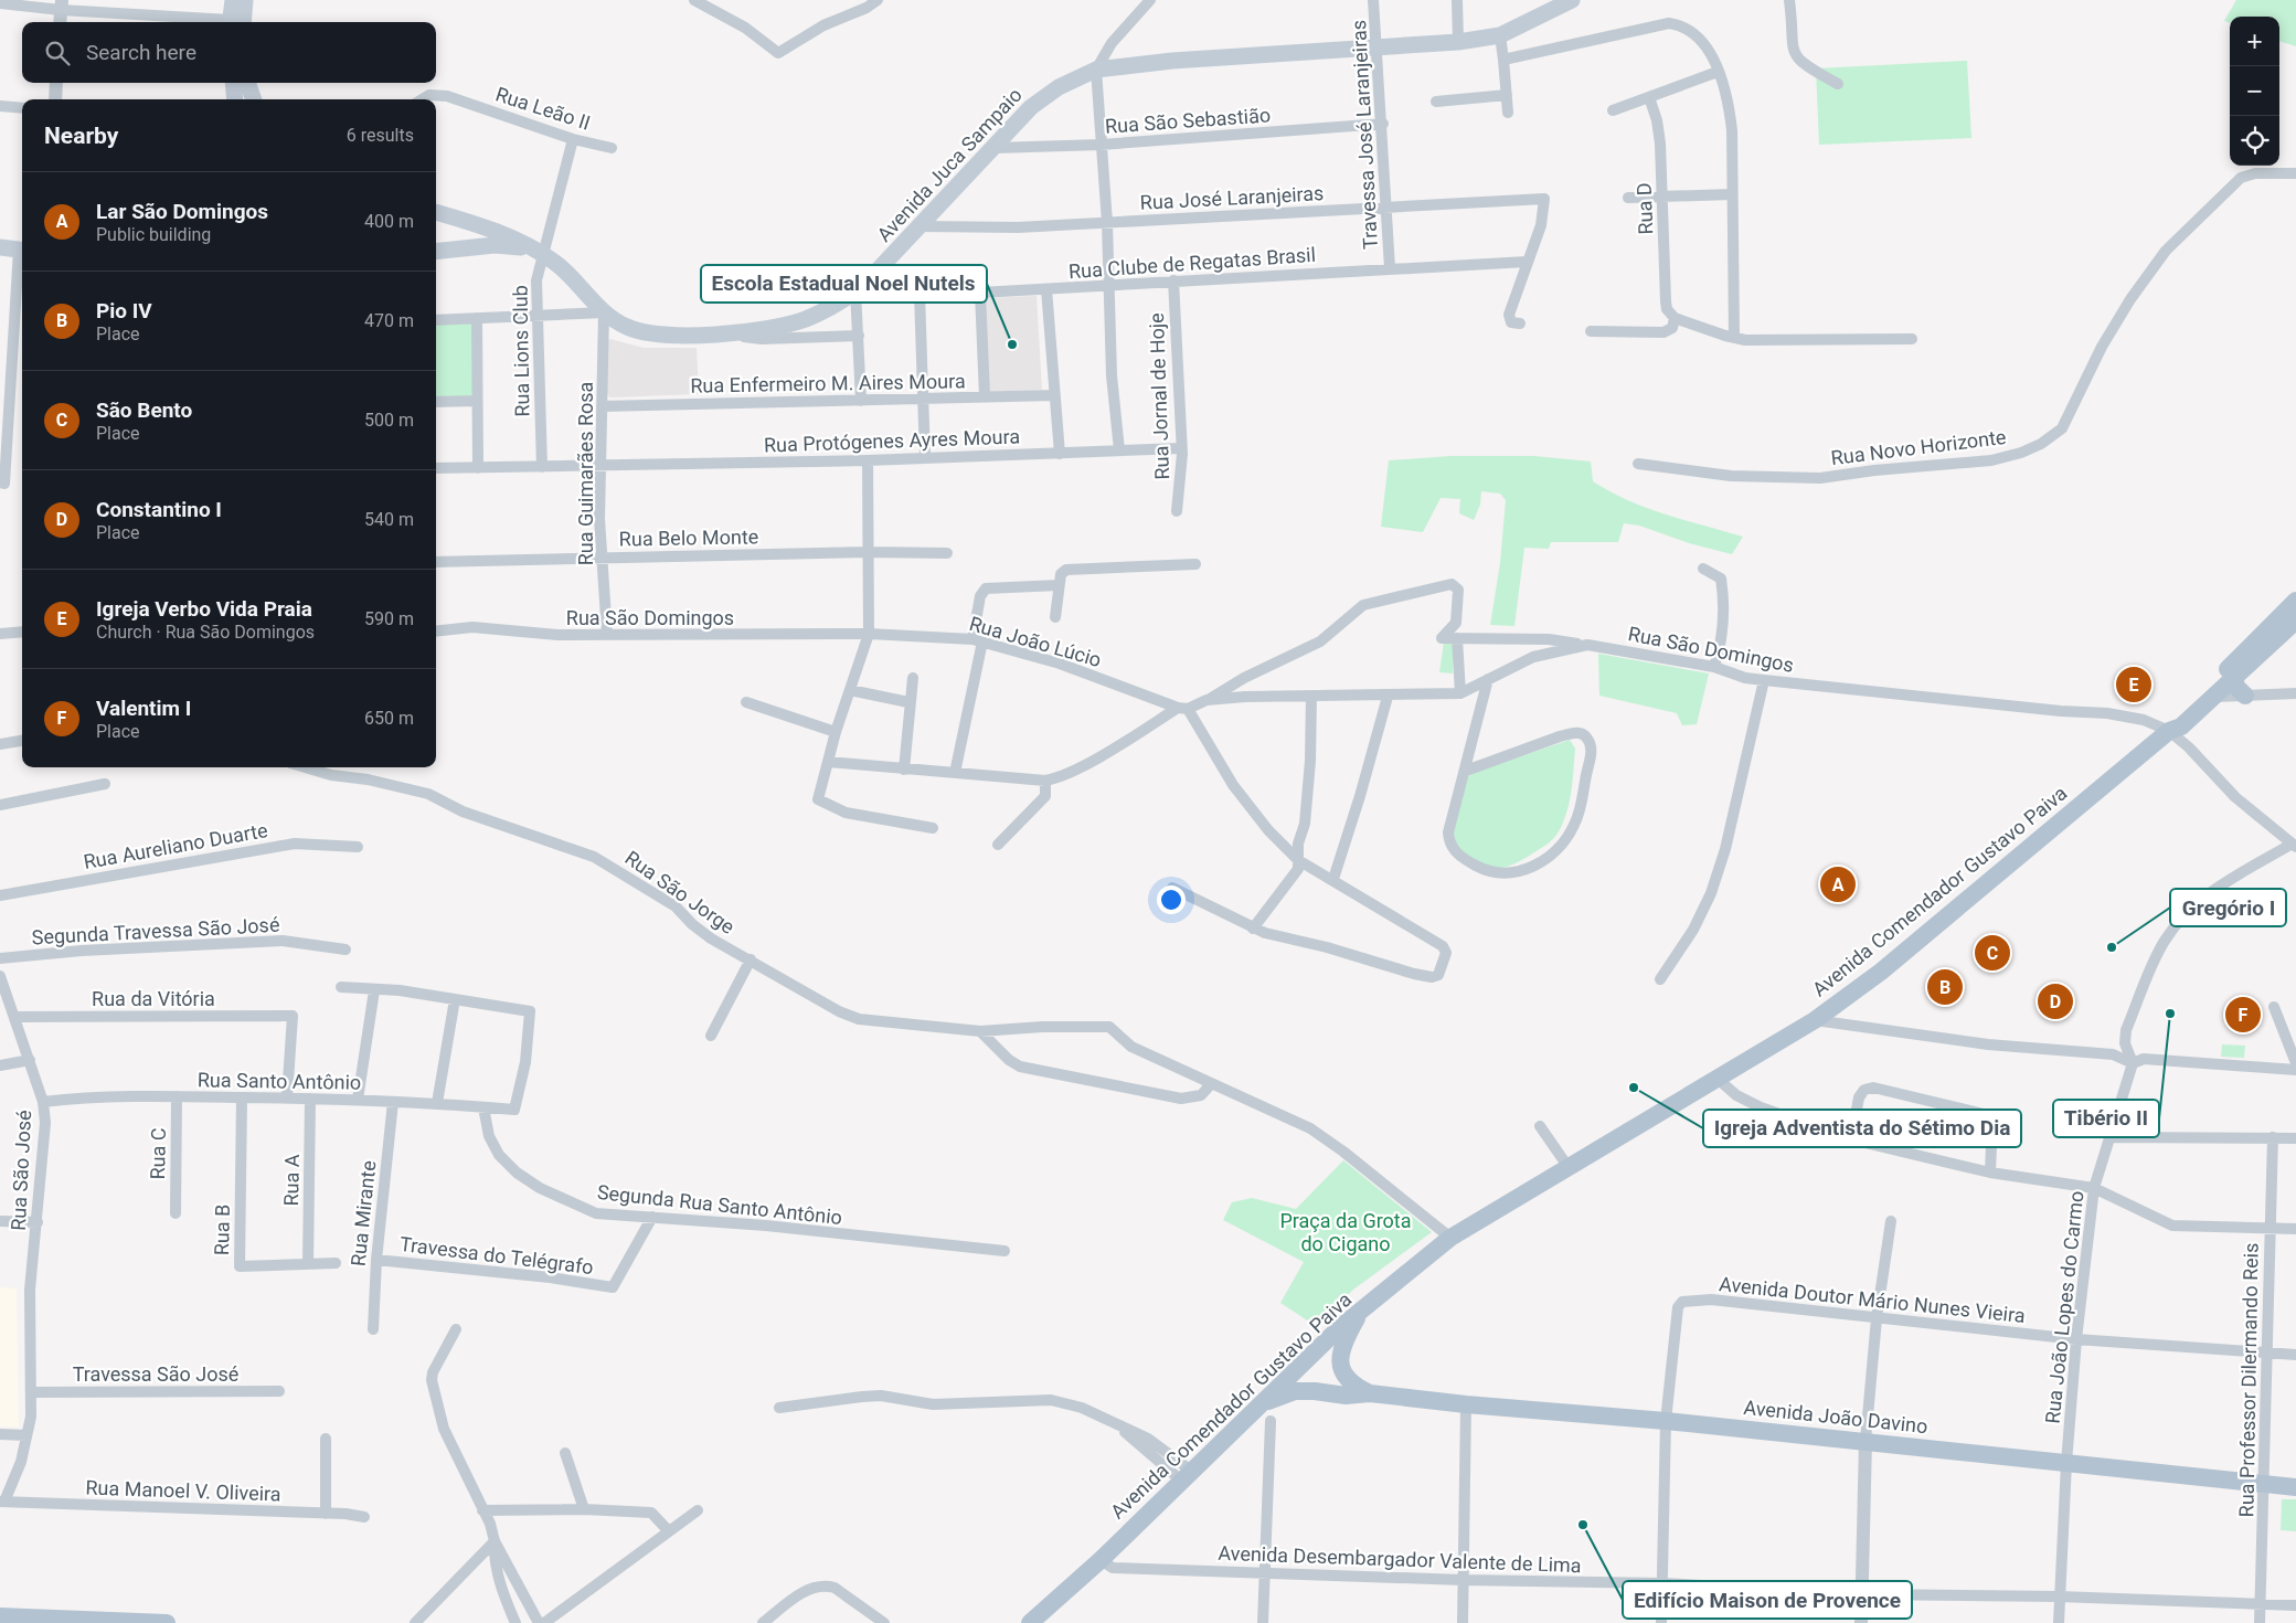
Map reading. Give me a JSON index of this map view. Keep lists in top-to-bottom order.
{
  "streets": {
    "main road": ["Avenida Juca Sampaio", "Avenida Comendador Gustavo Paiva", "Avenida João Davino"],
    "street": [
      "Rua Leão II",
      "Rua São Sebastião",
      "Travessa José Laranjeiras",
      "Rua José Laranjeiras",
      "Rua D",
      "Rua Clube de Regatas Brasil",
      "Rua Lions Club",
      "Rua Enfermeiro M. Aires Moura",
      "Rua Jornal de Hoje",
      "Rua Protógenes Ayres Moura",
      "Rua Novo Horizonte",
      "Rua Guimarães Rosa",
      "Rua Belo Monte",
      "Rua São Domingos",
      "Rua João Lúcio",
      "Rua Aureliano Duarte",
      "Rua São Jorge",
      "Segunda Travessa São José",
      "Rua da Vitória",
      "Rua Santo Antônio",
      "Rua C",
      "Rua São José",
      "Rua A",
      "Segunda Rua Santo Antônio",
      "Rua Mirante",
      "Rua B",
      "Travessa do Telégrafo",
      "Avenida Doutor Mário Nunes Vieira",
      "Rua João Lopes do Carmo",
      "Travessa São José",
      "Rua Professor Dilermando Reis",
      "Rua Manoel V. Oliveira",
      "Avenida Desembargador Valente de Lima"
    ]
  },
  "crossings": [
    ["Rua Leão II", "Rua Lions Club"],
    ["Rua São Sebastião", "Travessa José Laranjeiras"],
    ["Rua São Sebastião", "Avenida Juca Sampaio"],
    ["Travessa José Laranjeiras", "Avenida Juca Sampaio"],
    ["Travessa José Laranjeiras", "Rua José Laranjeiras"],
    ["Travessa José Laranjeiras", "Rua Clube de Regatas Brasil"],
    ["Avenida Juca Sampaio", "Rua José Laranjeiras"],
    ["Avenida Juca Sampaio", "Rua Clube de Regatas Brasil"],
    ["Avenida Juca Sampaio", "Rua Lions Club"],
    ["Avenida Juca Sampaio", "Rua Guimarães Rosa"],
    ["Rua José Laranjeiras", "Rua Clube de Regatas Brasil"],
    ["Rua Clube de Regatas Brasil", "Rua Jornal de Hoje"],
    ["Rua Lions Club", "Rua Protógenes Ayres Moura"],
    ["Rua Enfermeiro M. Aires Moura", "Rua Guimarães Rosa"],
    ["Rua Jornal de Hoje", "Rua Protógenes Ayres Moura"],
    ["Rua Protógenes Ayres Moura", "Rua Guimarães Rosa"],
    ["Rua Guimarães Rosa", "Rua Belo Monte"],
    ["Rua Guimarães Rosa", "Rua São Domingos"],
    ["Rua São Domingos", "Rua João Lúcio"],
    ["Rua São Domingos", "Avenida Comendador Gustavo Paiva"],
    ["Avenida Comendador Gustavo Paiva", "Rua São Jorge"],
    ["Avenida Comendador Gustavo Paiva", "Avenida João Davino"],
    ["Avenida Comendador Gustavo Paiva", "Avenida Desembargador Valente de Lima"],
    ["Rua da Vitória", "Rua Santo Antônio"],
    ["Rua da Vitória", "Rua São José"],
    ["Rua Santo Antônio", "Rua C"],
    ["Rua Santo Antônio", "Rua São José"],
    ["Rua Santo Antônio", "Rua A"],
    ["Rua Santo Antônio", "Segunda Rua Santo Antônio"],
    ["Rua Santo Antônio", "Rua Mirante"],
    ["Rua Santo Antônio", "Rua B"],
    ["Rua São José", "Travessa São José"],
    ["Rua São José", "Rua Manoel V. Oliveira"],
    ["Rua A", "Rua B"],
    ["Segunda Rua Santo Antônio", "Travessa do Telégrafo"],
    ["Rua Mirante", "Travessa do Telégrafo"],
    ["Avenida Doutor Mário Nunes Vieira", "Rua João Lopes do Carmo"],
    ["Avenida Doutor Mário Nunes Vieira", "Rua Professor Dilermando Reis"],
    ["Avenida Doutor Mário Nunes Vieira", "Avenida João Davino"],
    ["Rua João Lopes do Carmo", "Avenida João Davino"],
    ["Rua João Lopes do Carmo", "Avenida Desembargador Valente de Lima"],
    ["Rua Professor Dilermando Reis", "Avenida João Davino"],
    ["Rua Professor Dilermando Reis", "Avenida Desembargador Valente de Lima"]
  ],
  "parks": ["Praça da Grota do Cigano"],
  "places": [
    "Escola Estadual Noel Nutels",
    "Gregório I",
    "Tibério II",
    "Igreja Adventista do Sétimo Dia",
    "Edifício Maison de Provence"
  ],
  "page": {
    "map_buttons": ["+", "−"],
    "search": "Search here",
    "heading": ["Nearby", "6 results"],
    "list": [
      {
        "mark": "A",
        "name": "Lar São Domingos",
        "note": "Public building",
        "value": "400 m"
      },
      {
        "mark": "B",
        "name": "Pio IV",
        "note": "Place",
        "value": "470 m"
      },
      {
        "mark": "C",
        "name": "São Bento",
        "note": "Place",
        "value": "500 m"
      },
      {
        "mark": "D",
        "name": "Constantino I",
        "note": "Place",
        "value": "540 m"
      },
      {
        "mark": "E",
        "name": "Igreja Verbo Vida Praia",
        "note": "Church · Rua São Domingos",
        "value": "590 m"
      },
      {
        "mark": "F",
        "name": "Valentim I",
        "note": "Place",
        "value": "650 m"
      }
    ],
    "pins": [
      "E",
      "A",
      "C",
      "B",
      "D",
      "F"
    ]
  }
}
